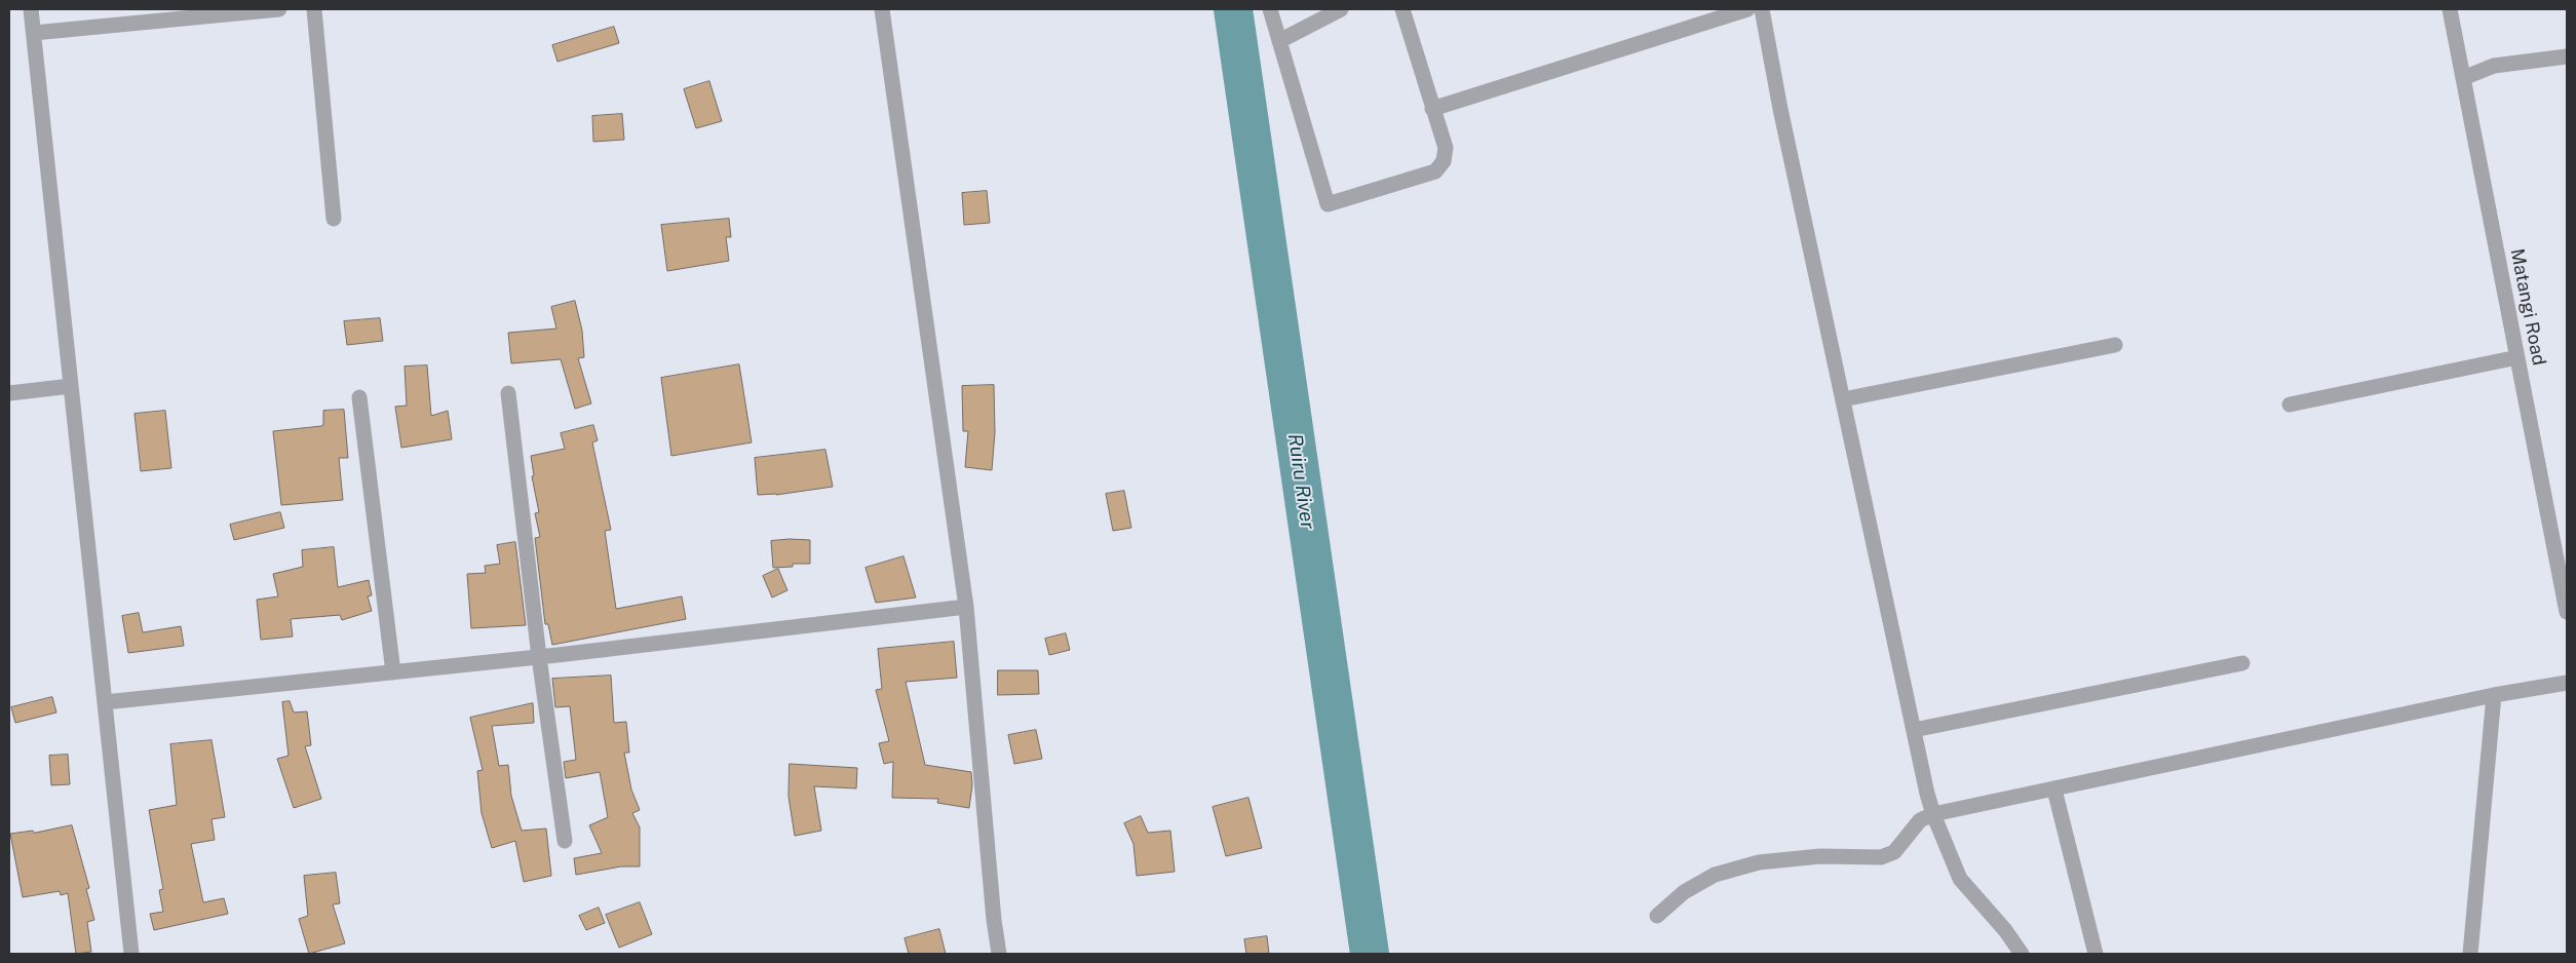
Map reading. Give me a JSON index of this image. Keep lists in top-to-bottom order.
{
  "streets": {
    "street": ["Matangi Road"]
  },
  "water": ["Ruiru River"]
}
